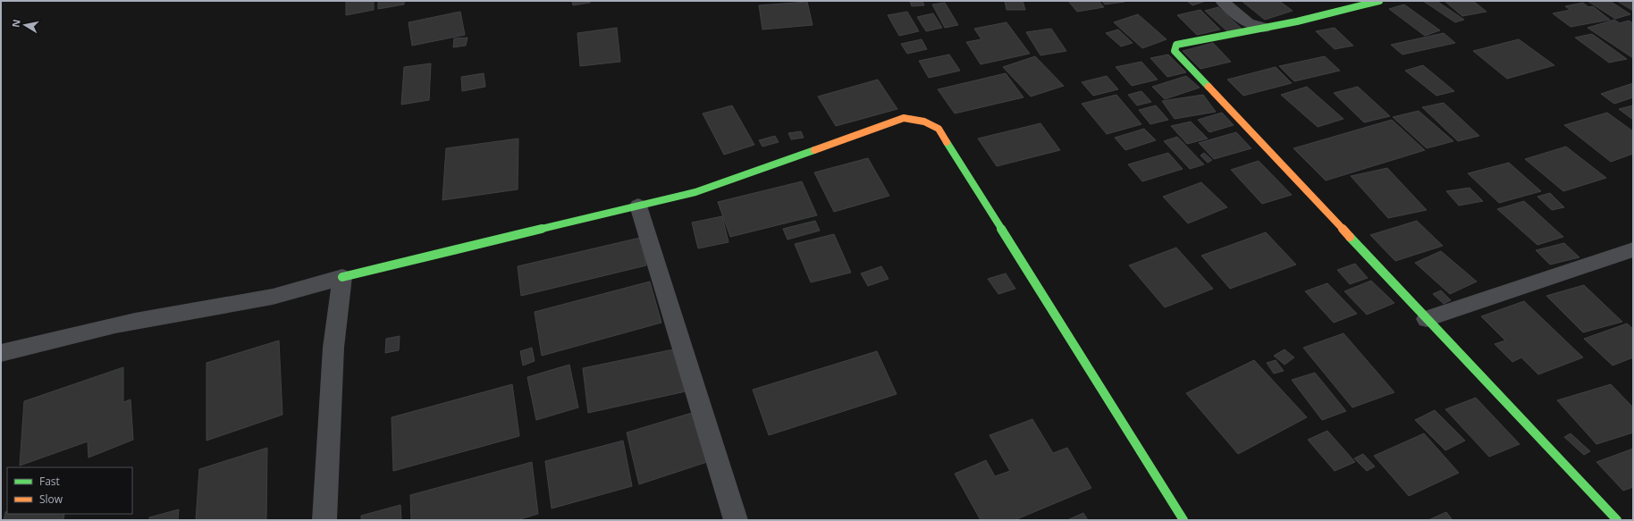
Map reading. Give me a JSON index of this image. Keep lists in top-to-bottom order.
{
  "legend": ["Fast", "Slow"],
  "north": "left"
}
